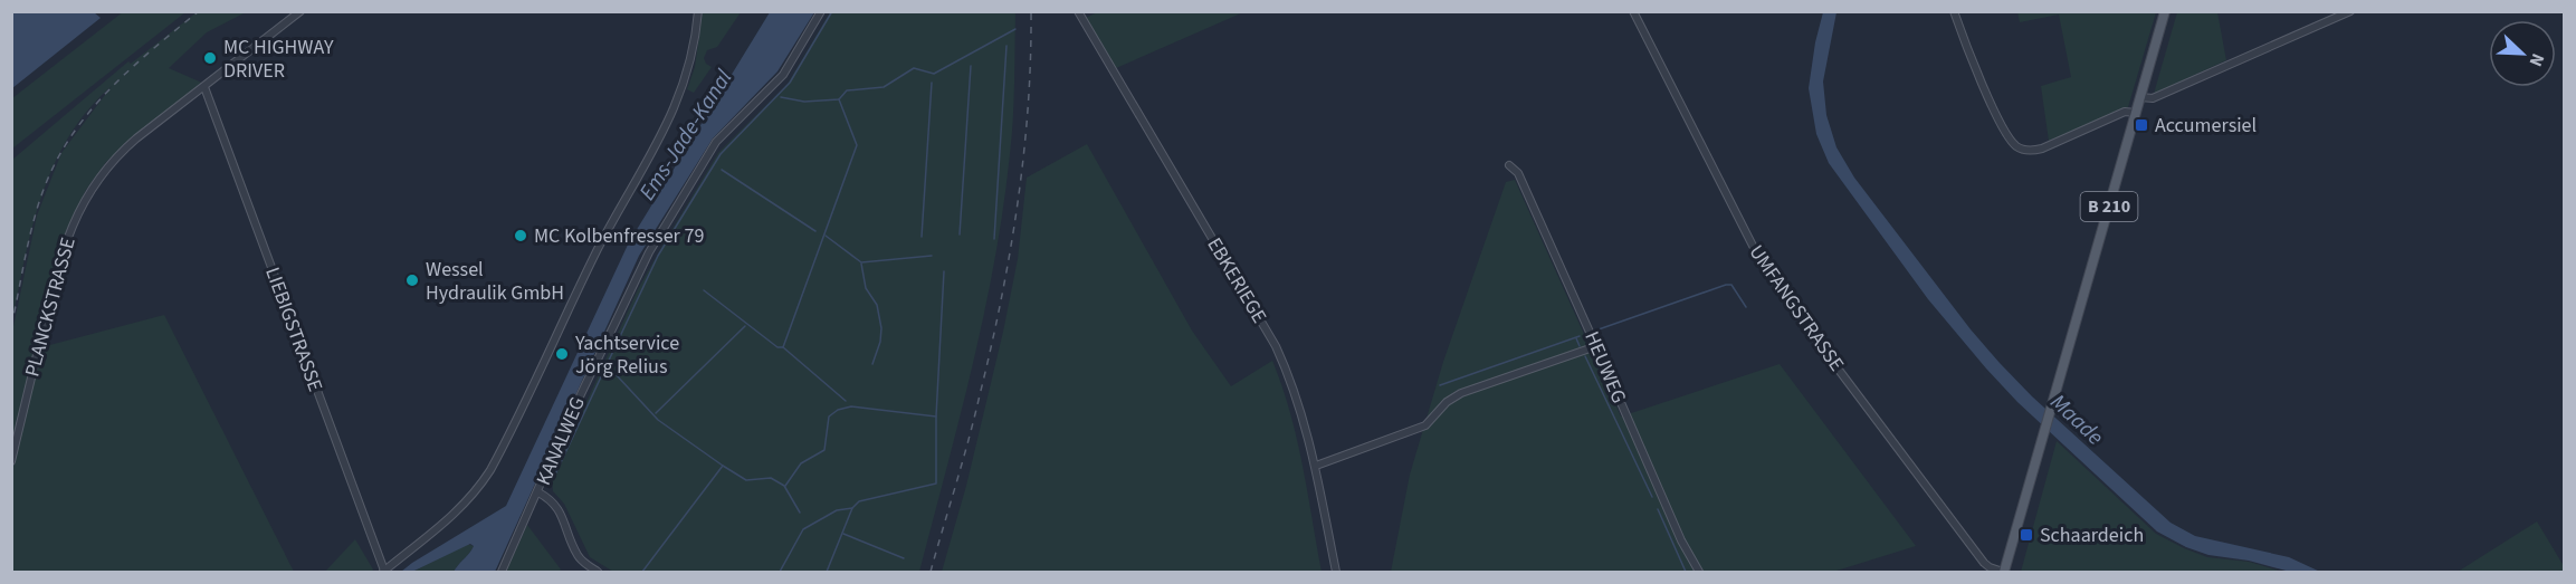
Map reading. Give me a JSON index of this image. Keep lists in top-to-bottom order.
{
  "streets": {
    "main road": ["B 210"],
    "street": [
      "EBKERIEGE",
      "PLANCKSTRASSE",
      "UMFANGSTRASSE",
      "LIEBIGSTRASSE",
      "HEUWEG",
      "KANALWEG"
    ]
  },
  "crossings": [
    ["B 210", "UMFANGSTRASSE"],
    ["PLANCKSTRASSE", "LIEBIGSTRASSE"]
  ],
  "water": ["Ems-Jade-Kanal", "Maade"],
  "places": {
    "other": [
      "MC HIGHWAY DRIVER",
      "MC Kolbenfresser 79",
      "Wessel Hydraulik GmbH",
      "Yachtservice Jörg Relius"
    ],
    "transit": ["Accumersiel", "Schaardeich"]
  },
  "north": "bottom right"
}
